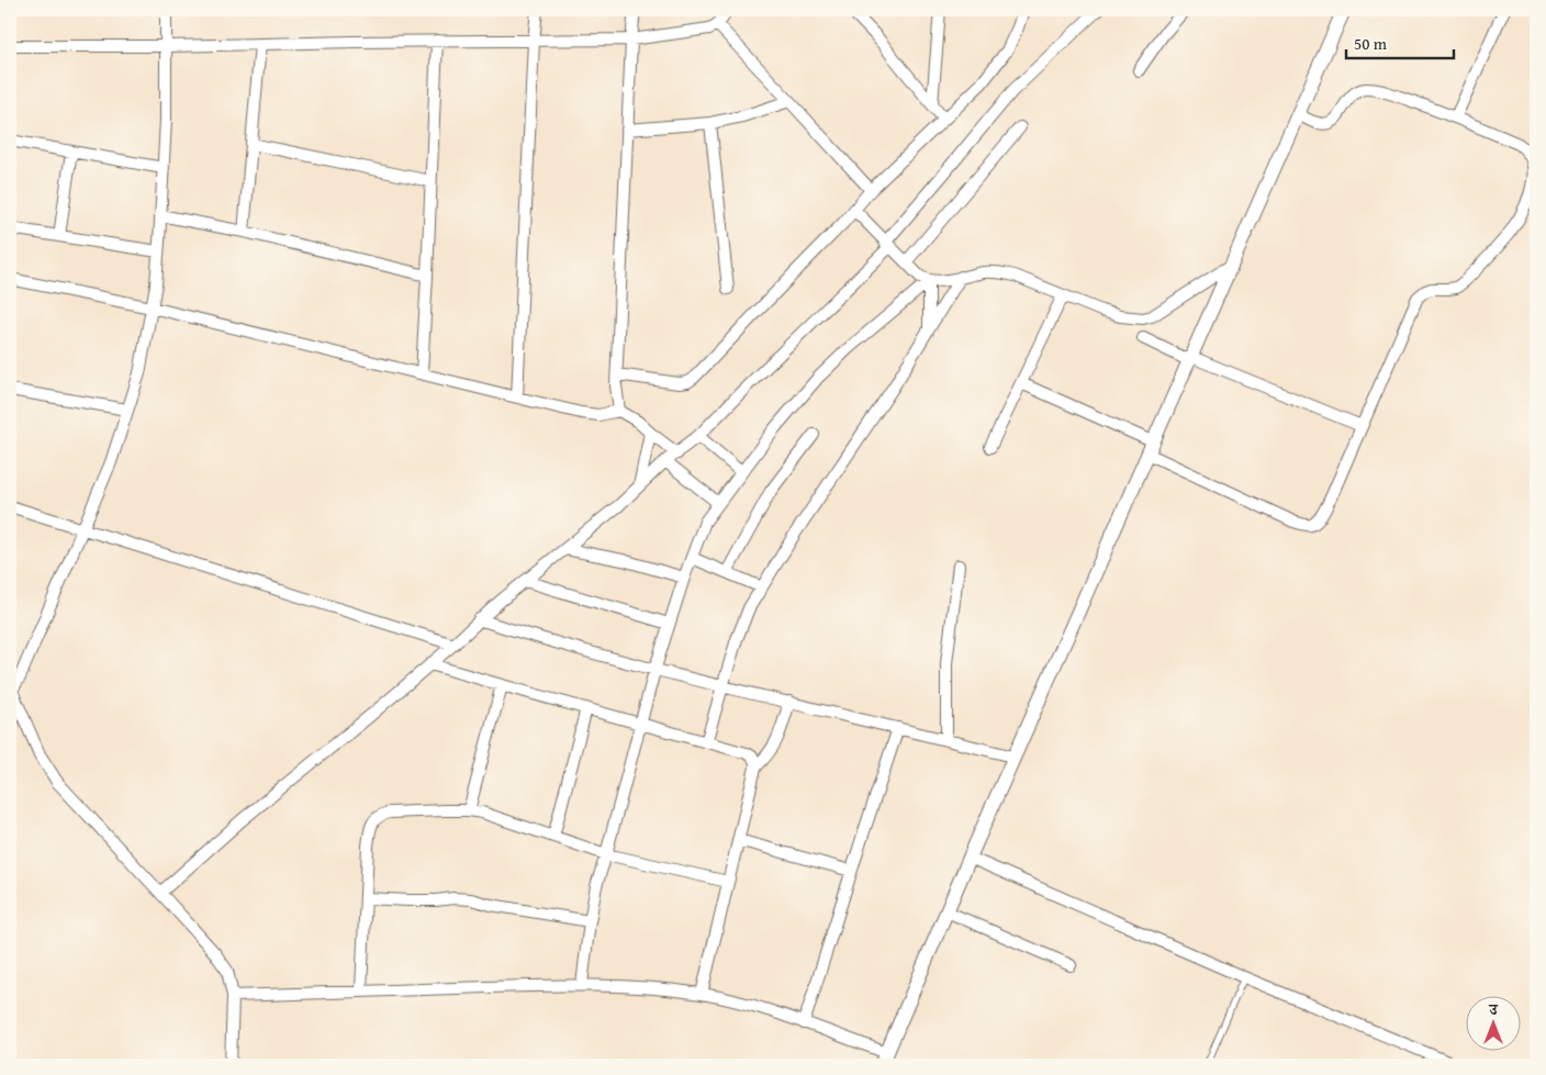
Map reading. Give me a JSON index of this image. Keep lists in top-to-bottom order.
{
  "scale_bar": "50 m",
  "north": "top"
}
